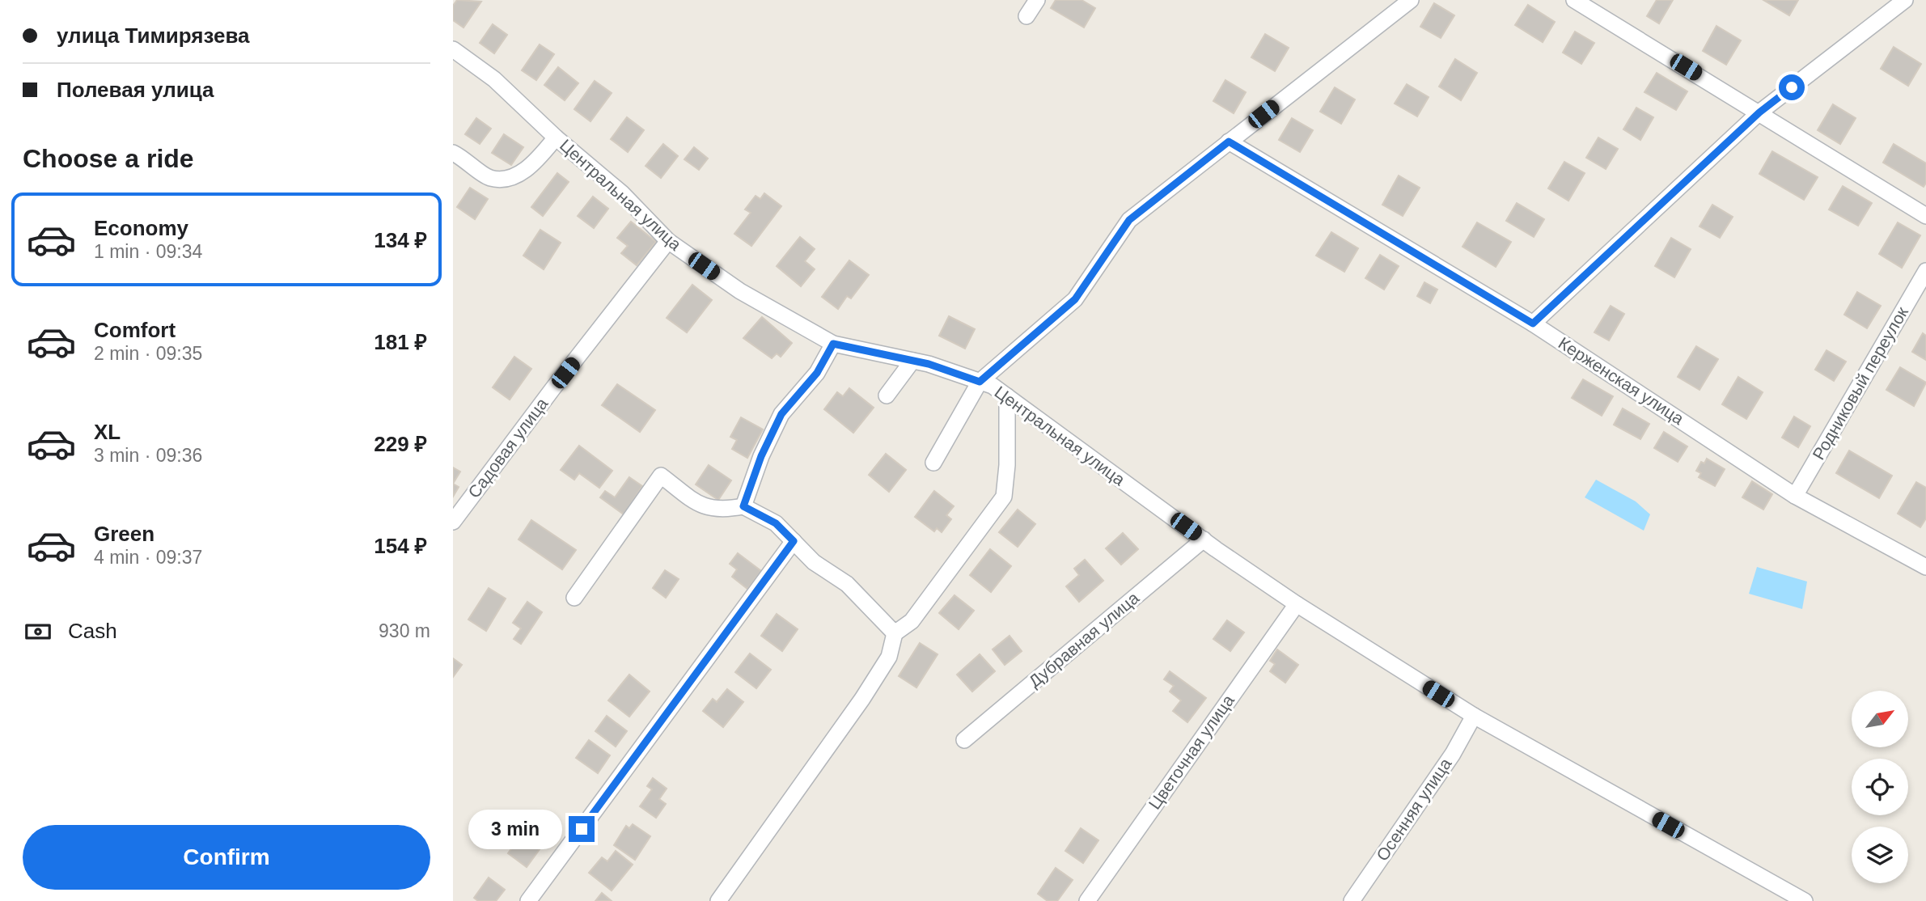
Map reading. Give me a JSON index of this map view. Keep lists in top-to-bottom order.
{
  "streets": {
    "street": [
      "Центральная улица",
      "Керженская улица",
      "Родниковый переулок",
      "Садовая улица",
      "Дубравная улица",
      "Цветочная улица",
      "Осенняя улица"
    ]
  },
  "crossings": [
    ["Центральная улица", "Садовая улица"],
    ["Центральная улица", "Дубравная улица"],
    ["Центральная улица", "Цветочная улица"],
    ["Центральная улица", "Осенняя улица"],
    ["Керженская улица", "Родниковый переулок"]
  ],
  "north": "top right",
  "page": {
    "banner": ["улица Тимирязева", "Полевая улица"],
    "heading": "Choose a ride",
    "list": [
      {
        "name": "Economy",
        "note": "1 min · 09:34",
        "value": "134 ₽"
      },
      {
        "name": "Comfort",
        "note": "2 min · 09:35",
        "value": "181 ₽"
      },
      {
        "name": "XL",
        "note": "3 min · 09:36",
        "value": "229 ₽"
      },
      {
        "name": "Green",
        "note": "4 min · 09:37",
        "value": "154 ₽"
      }
    ],
    "pay": ["Cash", "930 m"],
    "bubble": "3 min",
    "buttons": "Confirm"
  }
}
